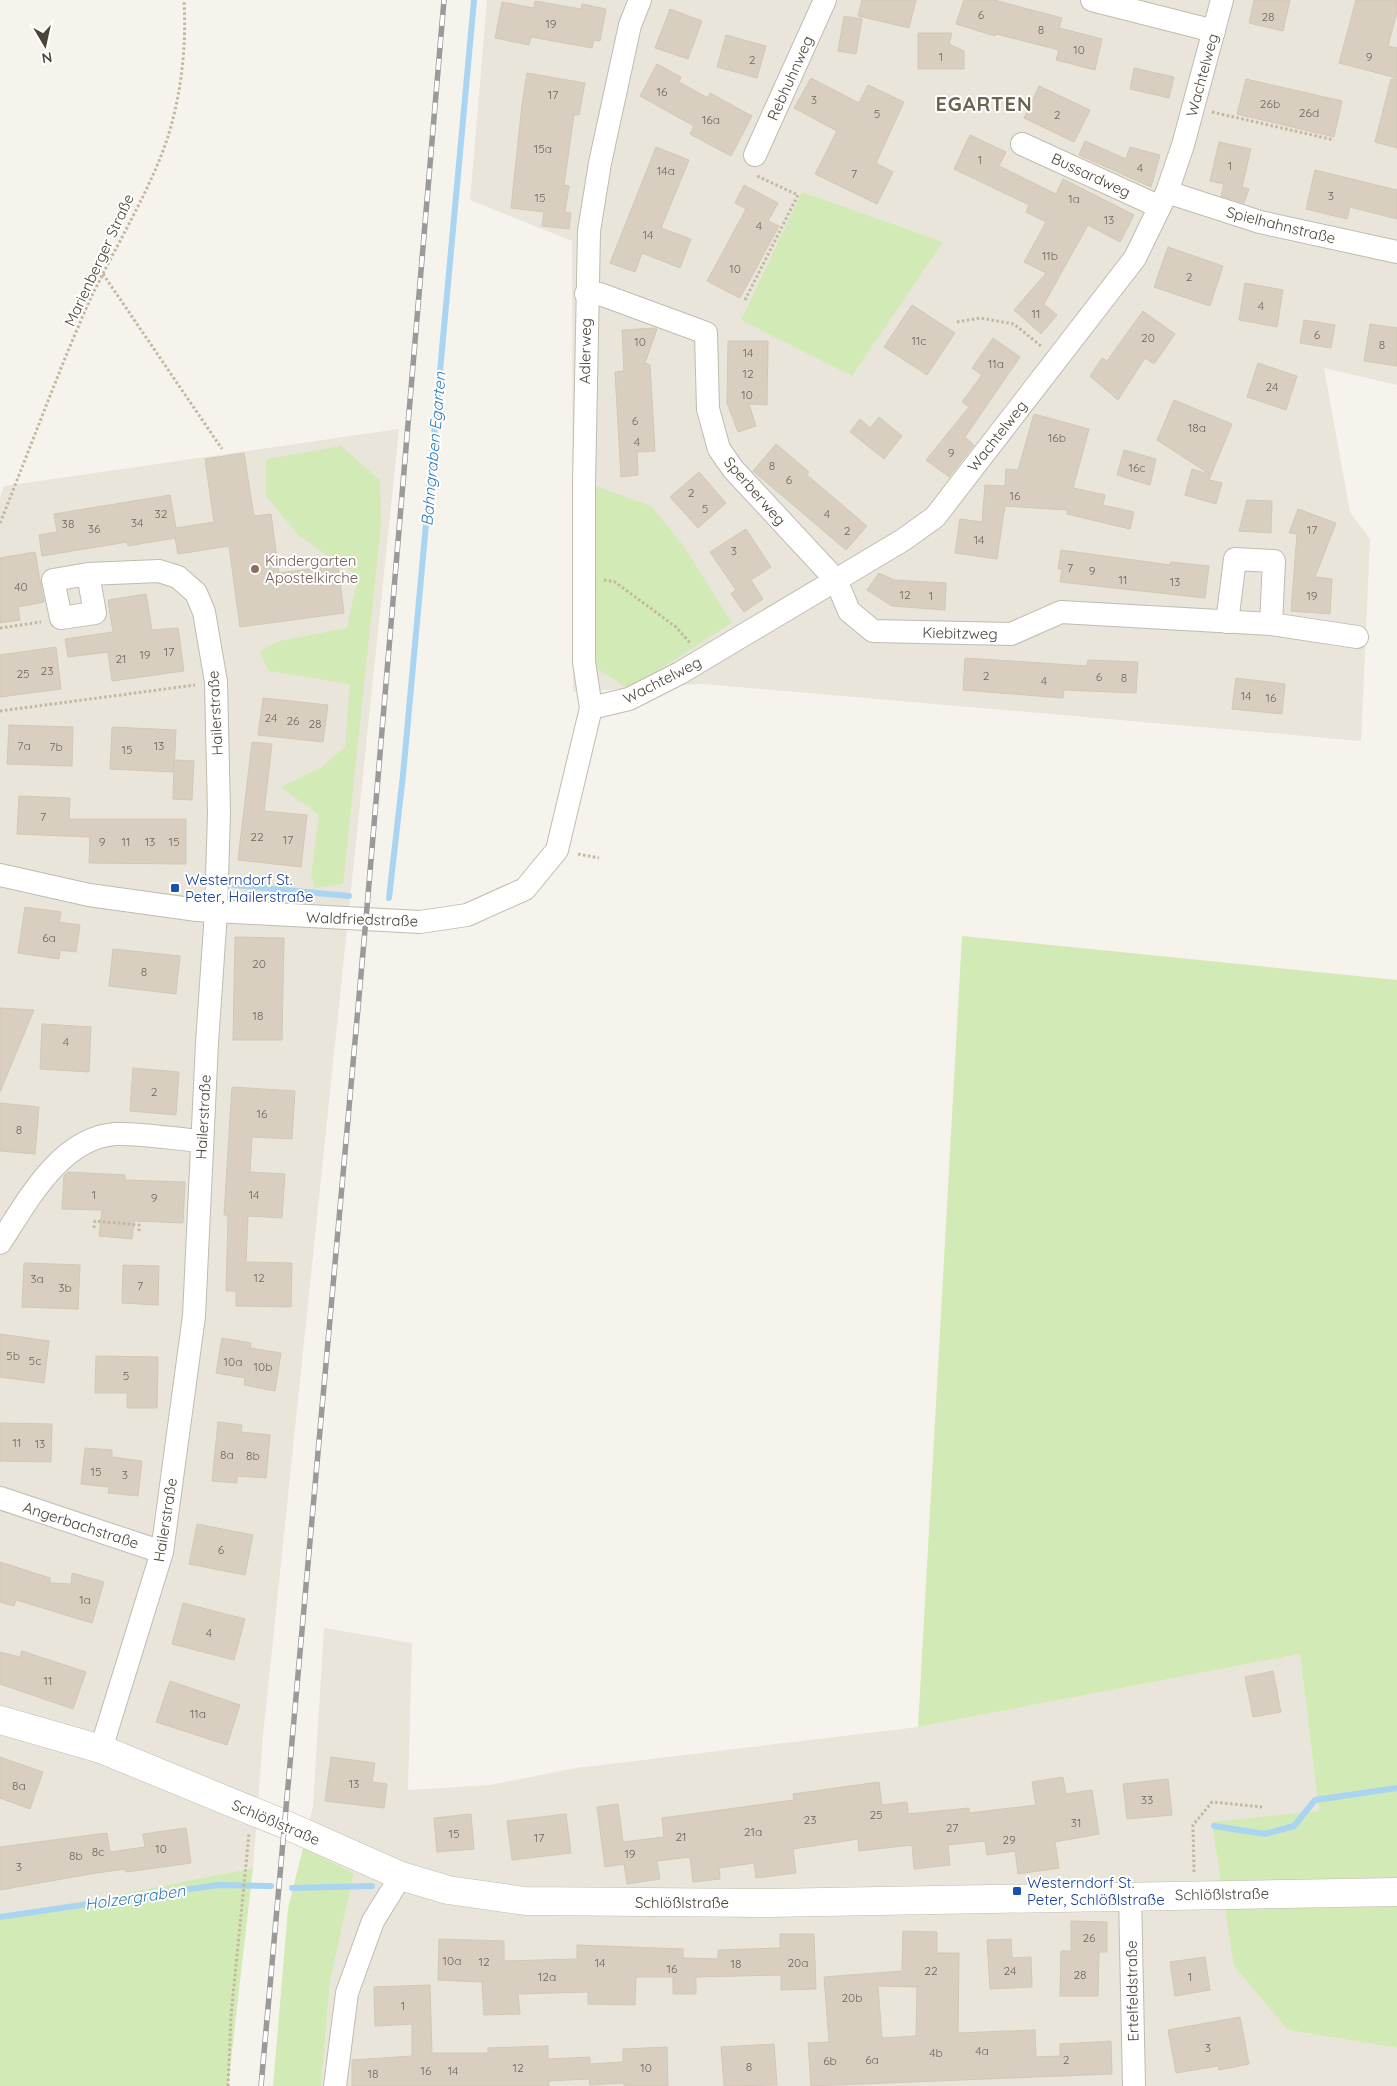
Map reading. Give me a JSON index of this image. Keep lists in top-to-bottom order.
{
  "streets": {
    "street": [
      "Wachtelweg",
      "Rebhuhnweg",
      "Bussardweg",
      "Spielhahnstraße",
      "Adlerweg",
      "Sperberweg",
      "Kiebitzweg",
      "Hailerstraße",
      "Waldfriedstraße",
      "Angerbachstraße",
      "Schlößlstraße",
      "Ertelfeldstraße"
    ],
    "path": ["Marienberger Straße"]
  },
  "crossings": [
    ["Wachtelweg", "Bussardweg"],
    ["Wachtelweg", "Spielhahnstraße"],
    ["Wachtelweg", "Adlerweg"],
    ["Wachtelweg", "Sperberweg"],
    ["Wachtelweg", "Kiebitzweg"],
    ["Wachtelweg", "Waldfriedstraße"],
    ["Bussardweg", "Spielhahnstraße"],
    ["Adlerweg", "Sperberweg"],
    ["Adlerweg", "Waldfriedstraße"],
    ["Sperberweg", "Kiebitzweg"],
    ["Hailerstraße", "Waldfriedstraße"],
    ["Hailerstraße", "Angerbachstraße"],
    ["Hailerstraße", "Schlößlstraße"],
    ["Schlößlstraße", "Ertelfeldstraße"]
  ],
  "districts": ["EGARTEN"],
  "water": ["Bahngraben Egarten", "Holzergraben"],
  "places": {
    "other": ["Kindergarten Apostelkirche"],
    "transit": ["Westerndorf St. Peter, Hailerstraße", "Westerndorf St. Peter, Schlößlstraße"]
  },
  "house_numbers": [
    "6",
    "28",
    "19",
    "8",
    "10",
    "1",
    "9",
    "2",
    "16",
    "17",
    "3",
    "26b",
    "26d",
    "5",
    "2",
    "16a",
    "15a",
    "1",
    "1",
    "4",
    "14a",
    "7",
    "3",
    "15",
    "1a",
    "13",
    "4",
    "14",
    "11b",
    "10",
    "2",
    "4",
    "11",
    "6",
    "20",
    "11c",
    "10",
    "8",
    "14",
    "11a",
    "12",
    "24",
    "10",
    "6",
    "18a",
    "16b",
    "4",
    "9",
    "8",
    "16c",
    "6",
    "2",
    "16",
    "5",
    "32",
    "4",
    "34",
    "38",
    "36",
    "17",
    "2",
    "14",
    "3",
    "7",
    "9",
    "11",
    "13",
    "40",
    "12",
    "1",
    "19",
    "17",
    "19",
    "21",
    "23",
    "25",
    "2",
    "6",
    "8",
    "4",
    "14",
    "16",
    "24",
    "26",
    "28",
    "7a",
    "13",
    "7b",
    "15",
    "7",
    "22",
    "17",
    "9",
    "11",
    "13",
    "15",
    "6a",
    "20",
    "8",
    "18",
    "4",
    "2",
    "16",
    "8",
    "1",
    "14",
    "9",
    "12",
    "3a",
    "7",
    "3b",
    "5b",
    "5c",
    "10a",
    "10b",
    "5",
    "11",
    "13",
    "8a",
    "8b",
    "15",
    "3",
    "6",
    "1a",
    "4",
    "11",
    "11a",
    "13",
    "8a",
    "33",
    "25",
    "23",
    "31",
    "27",
    "21a",
    "15",
    "21",
    "17",
    "29",
    "10",
    "8c",
    "19",
    "8b",
    "3",
    "26",
    "10a",
    "12",
    "14",
    "20a",
    "18",
    "16",
    "22",
    "24",
    "28",
    "12a",
    "1",
    "20b",
    "1",
    "3",
    "4a",
    "4b",
    "6a",
    "2",
    "6b",
    "8",
    "12",
    "10",
    "16",
    "14",
    "18"
  ],
  "north": "bottom"
}
